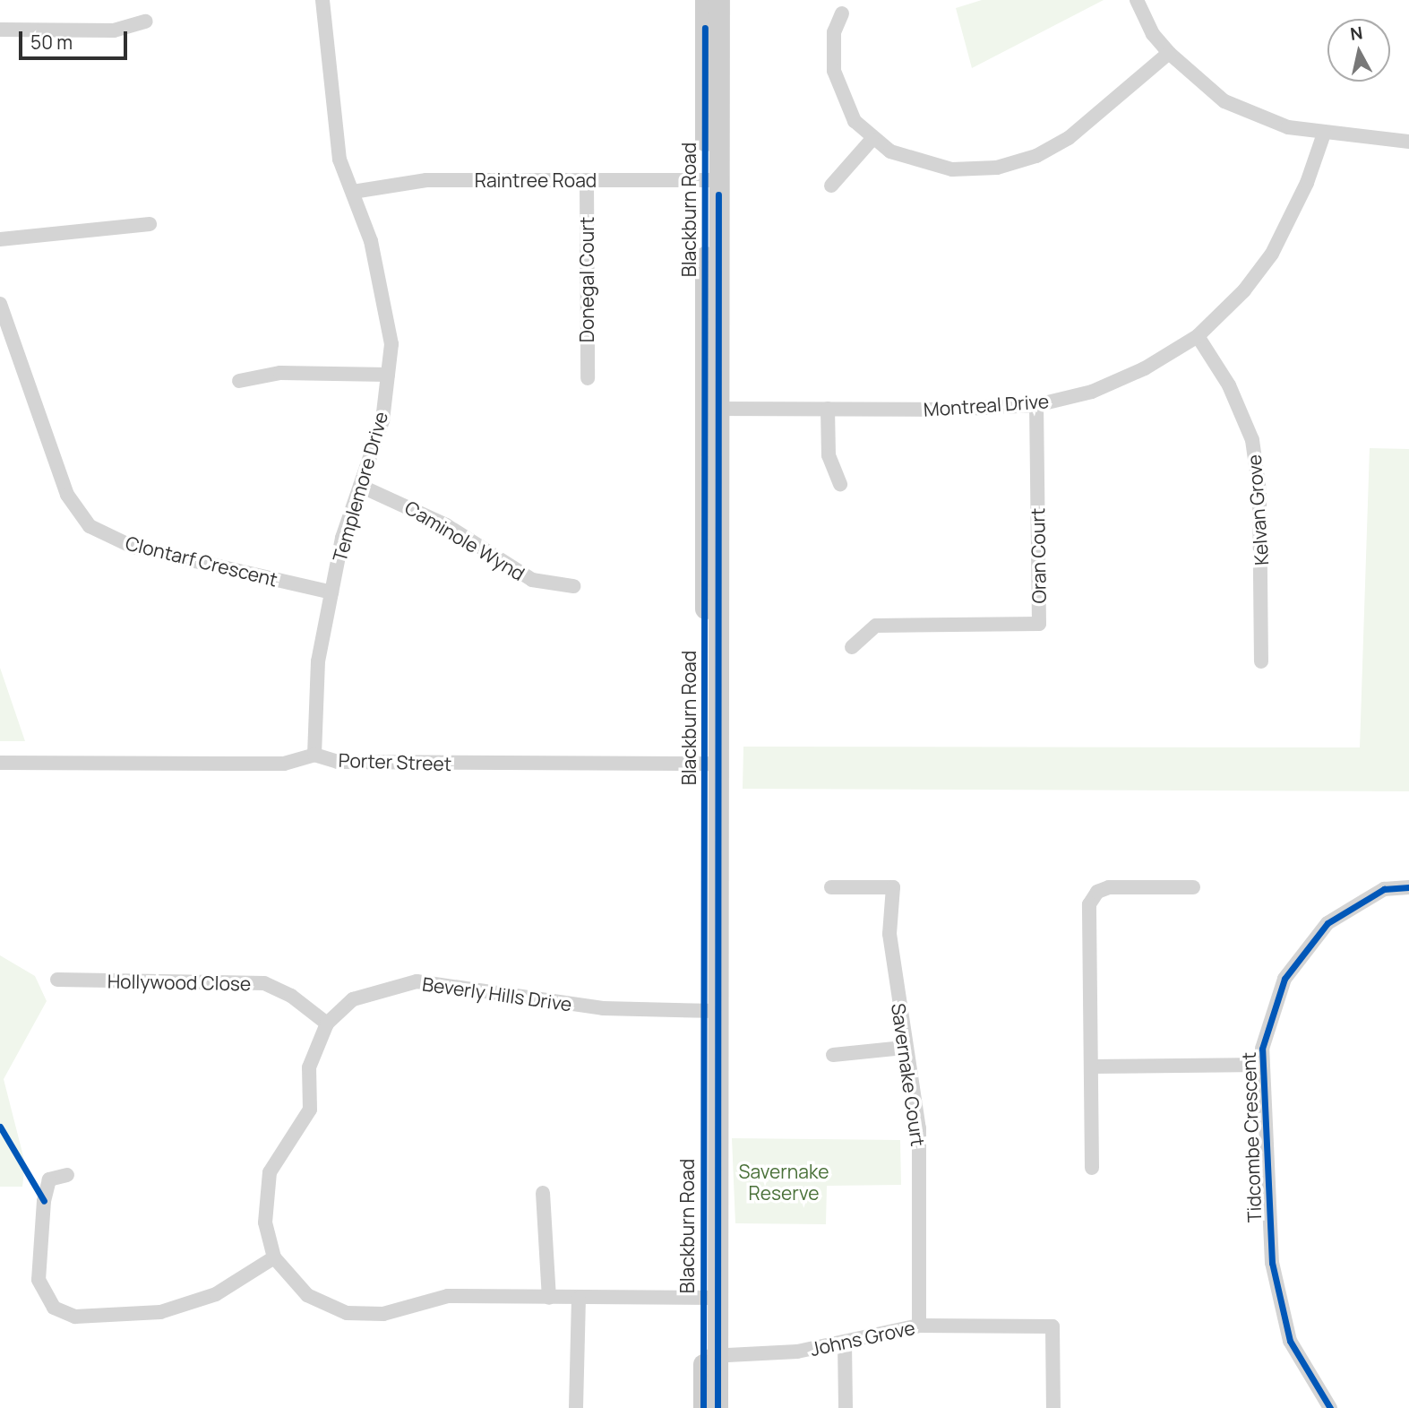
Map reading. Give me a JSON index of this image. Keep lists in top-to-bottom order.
{
  "streets": {
    "main road": ["Blackburn Road"],
    "street": [
      "Raintree Road",
      "Donegal Court",
      "Montreal Drive",
      "Templemore Drive",
      "Kelvan Grove",
      "Caminole Wynd",
      "Oran Court",
      "Clontarf Crescent",
      "Porter Street",
      "Hollywood Close",
      "Beverly Hills Drive",
      "Savernake Court",
      "Tidcombe Crescent",
      "Johns Grove"
    ]
  },
  "crossings": [
    ["Raintree Road", "Blackburn Road"],
    ["Raintree Road", "Donegal Court"],
    ["Raintree Road", "Templemore Drive"],
    ["Blackburn Road", "Montreal Drive"],
    ["Blackburn Road", "Porter Street"],
    ["Blackburn Road", "Beverly Hills Drive"],
    ["Blackburn Road", "Johns Grove"],
    ["Montreal Drive", "Kelvan Grove"],
    ["Montreal Drive", "Oran Court"],
    ["Templemore Drive", "Caminole Wynd"],
    ["Templemore Drive", "Clontarf Crescent"],
    ["Templemore Drive", "Porter Street"],
    ["Hollywood Close", "Beverly Hills Drive"],
    ["Savernake Court", "Johns Grove"]
  ],
  "parks": ["Savernake Reserve"],
  "scale_bar": "50 m",
  "north": "top"
}
